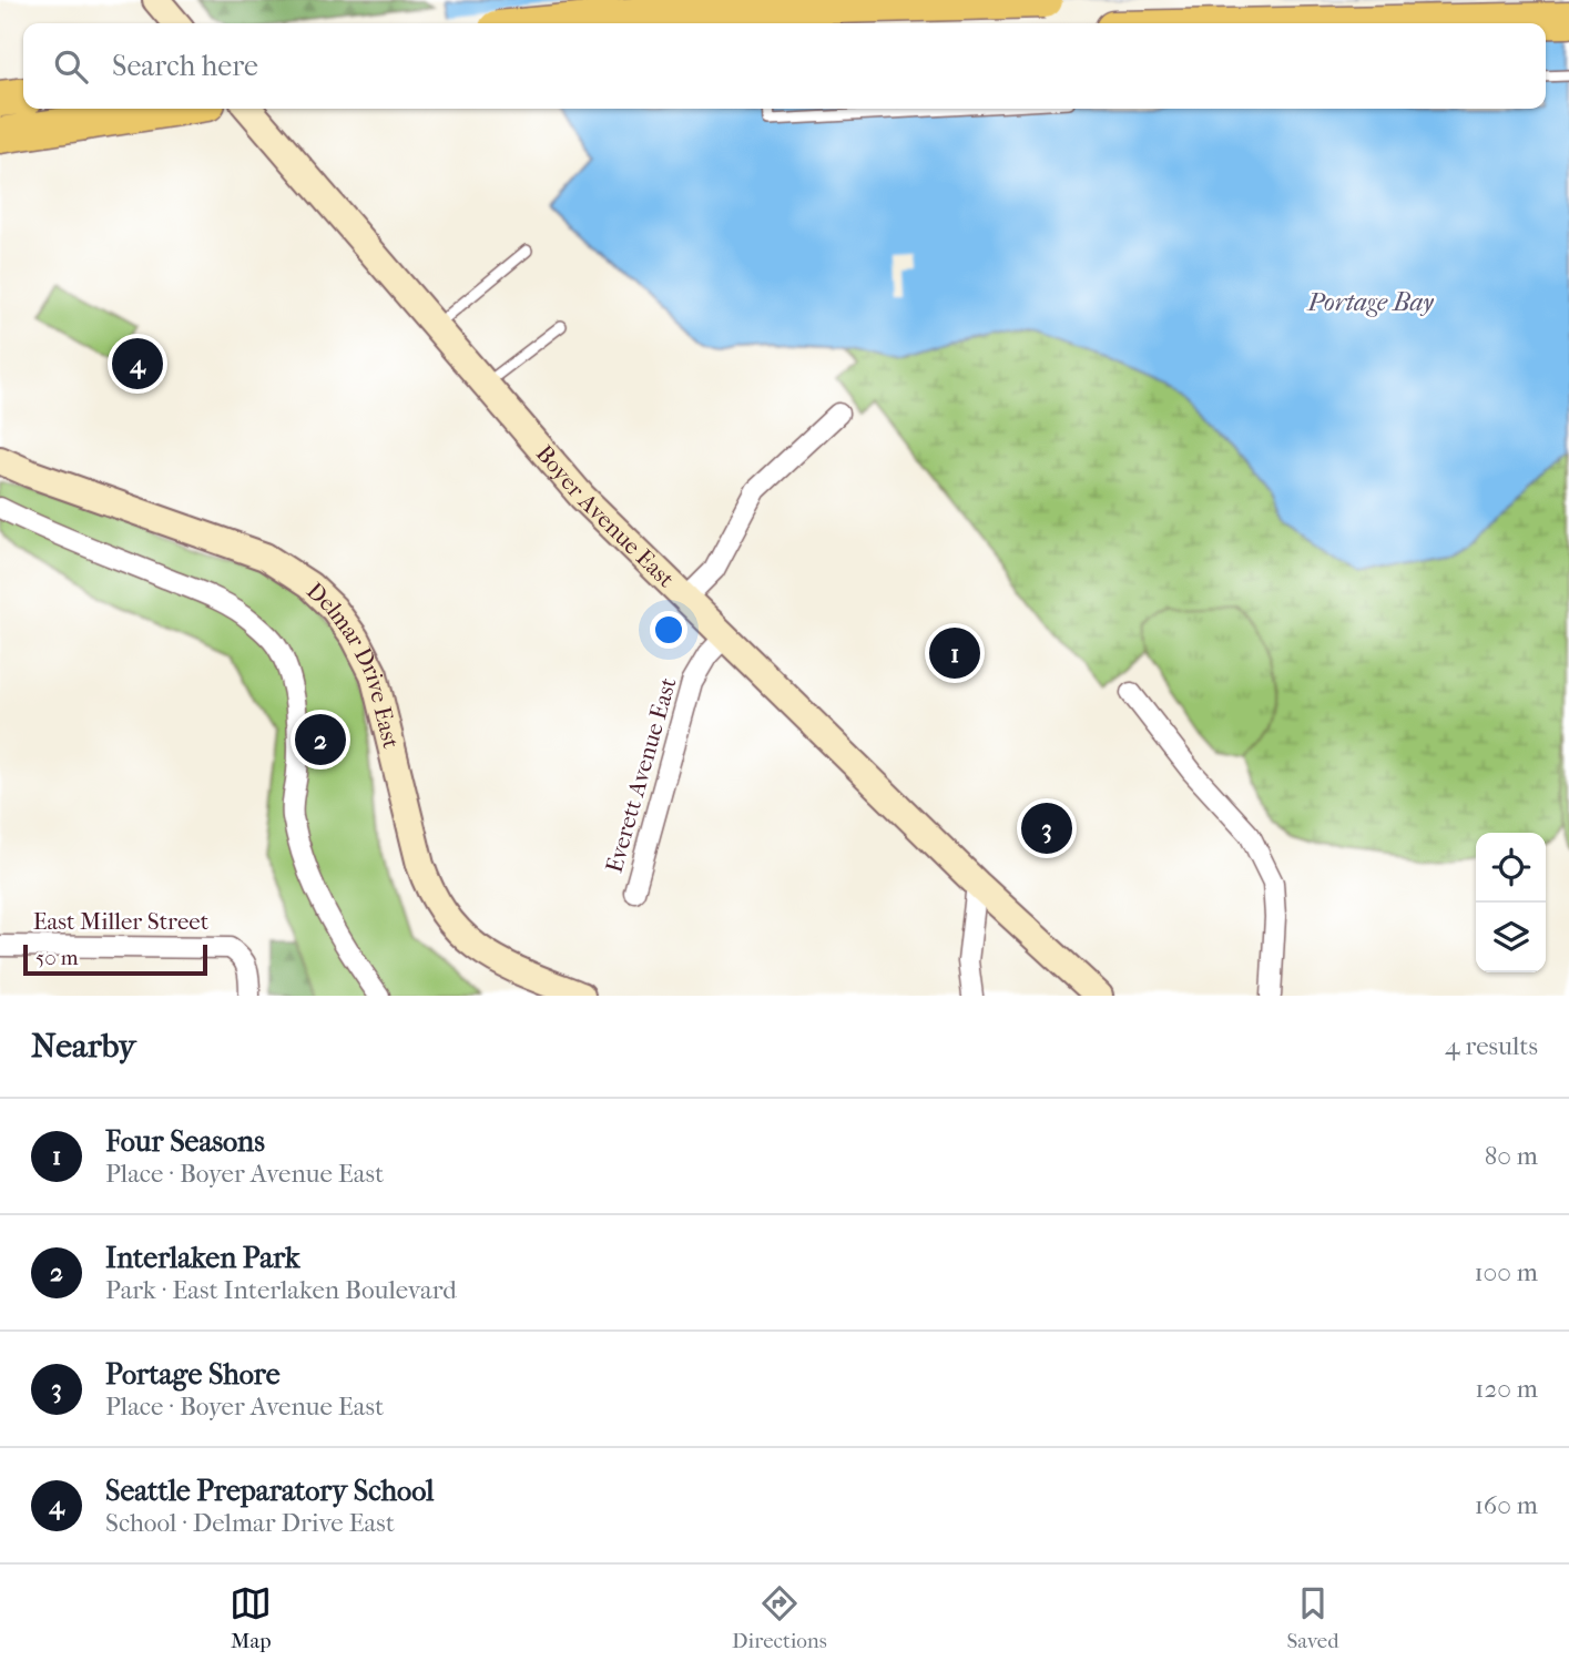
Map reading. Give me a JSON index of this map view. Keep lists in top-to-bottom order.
{
  "streets": {
    "street": [
      "Boyer Avenue East",
      "Delmar Drive East",
      "Everett Avenue East",
      "East Miller Street"
    ]
  },
  "crossings": [
    ["Boyer Avenue East", "Everett Avenue East"]
  ],
  "water": ["Portage Bay"],
  "scale_bar": "50 m",
  "page": {
    "search": "Search here",
    "pins": [
      "4",
      "1",
      "2",
      "3"
    ],
    "scale": "50 m",
    "heading": ["Nearby", "4 results"],
    "list": [
      {
        "mark": "1",
        "name": "Four Seasons",
        "note": "Place · Boyer Avenue East",
        "value": "80 m"
      },
      {
        "mark": "2",
        "name": "Interlaken Park",
        "note": "Park · East Interlaken Boulevard",
        "value": "100 m"
      },
      {
        "mark": "3",
        "name": "Portage Shore",
        "note": "Place · Boyer Avenue East",
        "value": "120 m"
      },
      {
        "mark": "4",
        "name": "Seattle Preparatory School",
        "note": "School · Delmar Drive East",
        "value": "160 m"
      }
    ],
    "nav": ["Map", "Directions", "Saved"]
  }
}
